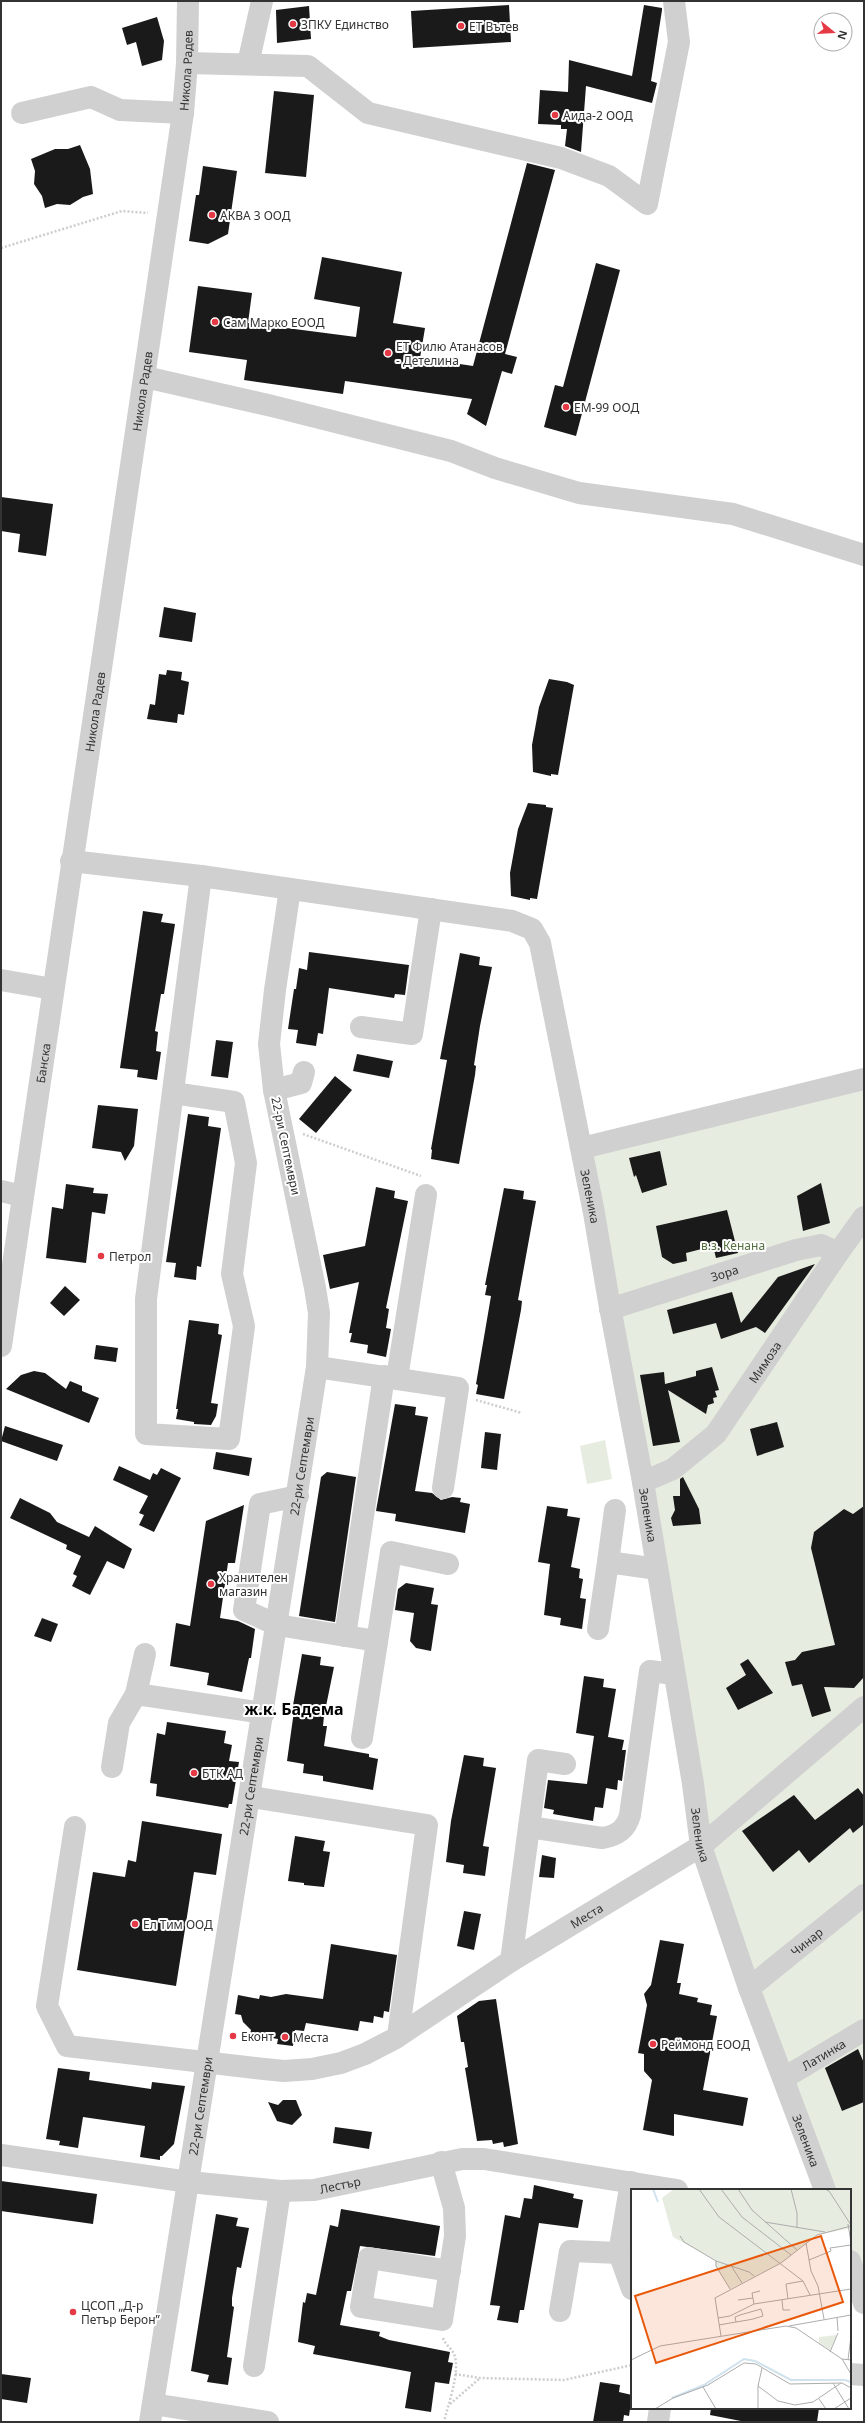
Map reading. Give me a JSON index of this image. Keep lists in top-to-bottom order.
{
  "streets": {
    "street": [
      "Никола Радев",
      "Банска",
      "22-ри Септември",
      "Зеленика",
      "Зора",
      "Мимоза",
      "Места",
      "Чинар",
      "Латинка",
      "Лестър"
    ]
  },
  "crossings": [
    ["Никола Радев", "Банска"],
    ["Банска", "Зеленика"],
    ["22-ри Септември", "Зеленика"],
    ["22-ри Септември", "Места"],
    ["22-ри Септември", "Лестър"],
    ["Зеленика", "Зора"],
    ["Зеленика", "Мимоза"],
    ["Зеленика", "Места"],
    ["Зеленика", "Чинар"],
    ["Зеленика", "Латинка"],
    ["Зора", "Мимоза"]
  ],
  "districts": ["ж.к. Бадема"],
  "parks": ["в.з. Кенана"],
  "places": [
    "ЗПКУ Единство",
    "ЕТ Вътев",
    "Аида-2 ООД",
    "АКВА 3 ООД",
    "Сам Марко ЕООД",
    "ЕТ Филю Атанасов - Детелина",
    "ЕМ-99 ООД",
    "Петрол",
    "Хранителен магазин",
    "БТК АД",
    "Ел Тим ООД",
    "Еконт",
    "Места",
    "Реймонд ЕООД",
    "ЦСОП „Д-р Петър Берон”"
  ],
  "north": "right"
}
